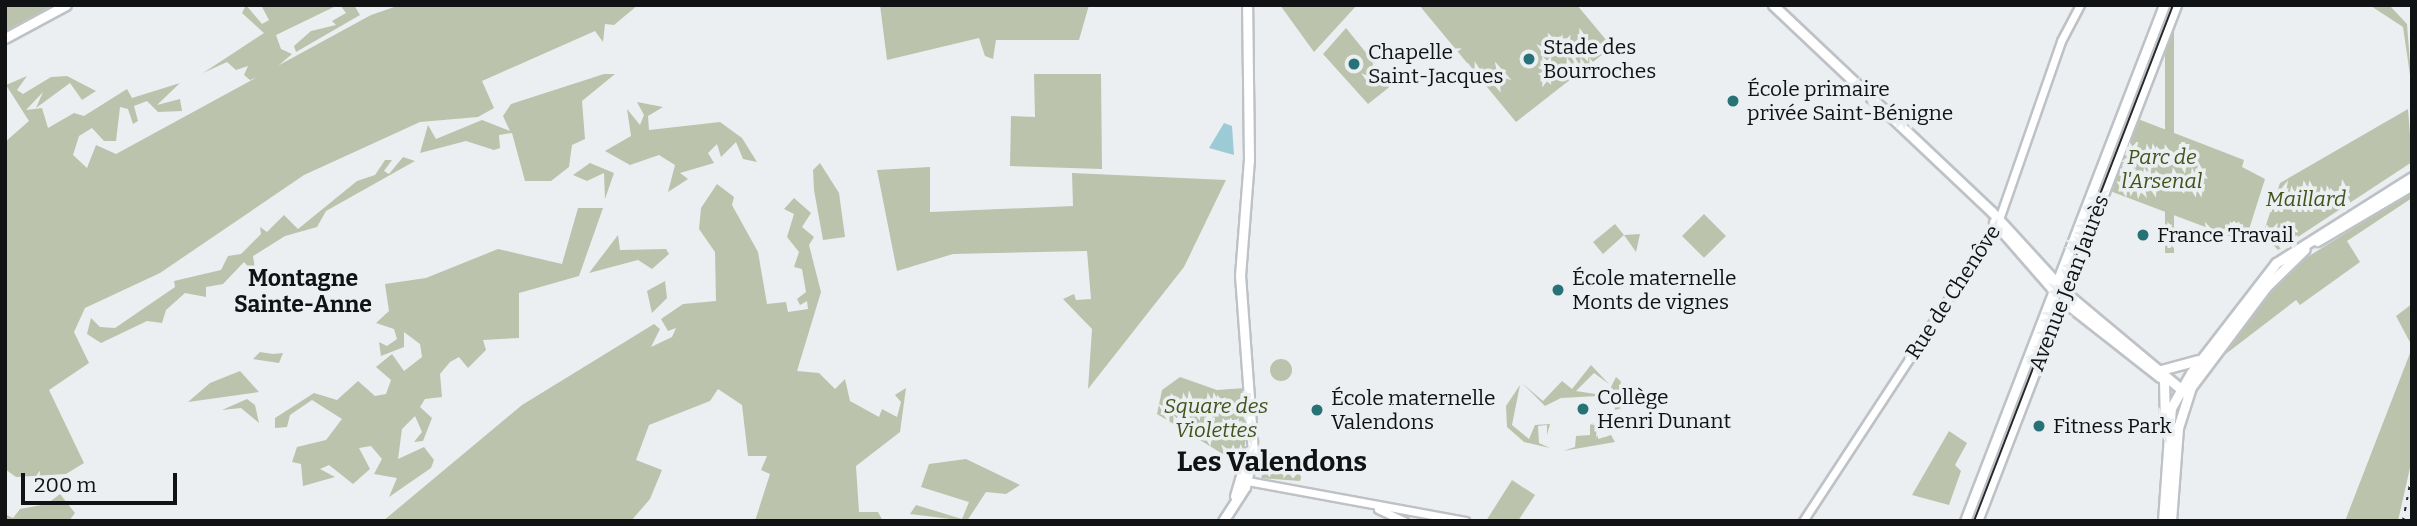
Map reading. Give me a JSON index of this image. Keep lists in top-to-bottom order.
{
  "streets": {
    "main road": ["Avenue Jean Jaurès"],
    "street": ["Rue de Chenôve"]
  },
  "districts": ["Montagne Sainte-Anne", "Les Valendons"],
  "parks": ["Parc de l'Arsenal", "Maillard", "Square des Violettes"],
  "places": [
    "Stade des Bourroches",
    "Chapelle Saint-Jacques",
    "École primaire privée Saint-Bénigne",
    "France Travail",
    "École maternelle Monts de vignes",
    "Collège Henri Dunant",
    "École maternelle Valendons",
    "Fitness Park"
  ],
  "scale_bar": "200 m"
}
